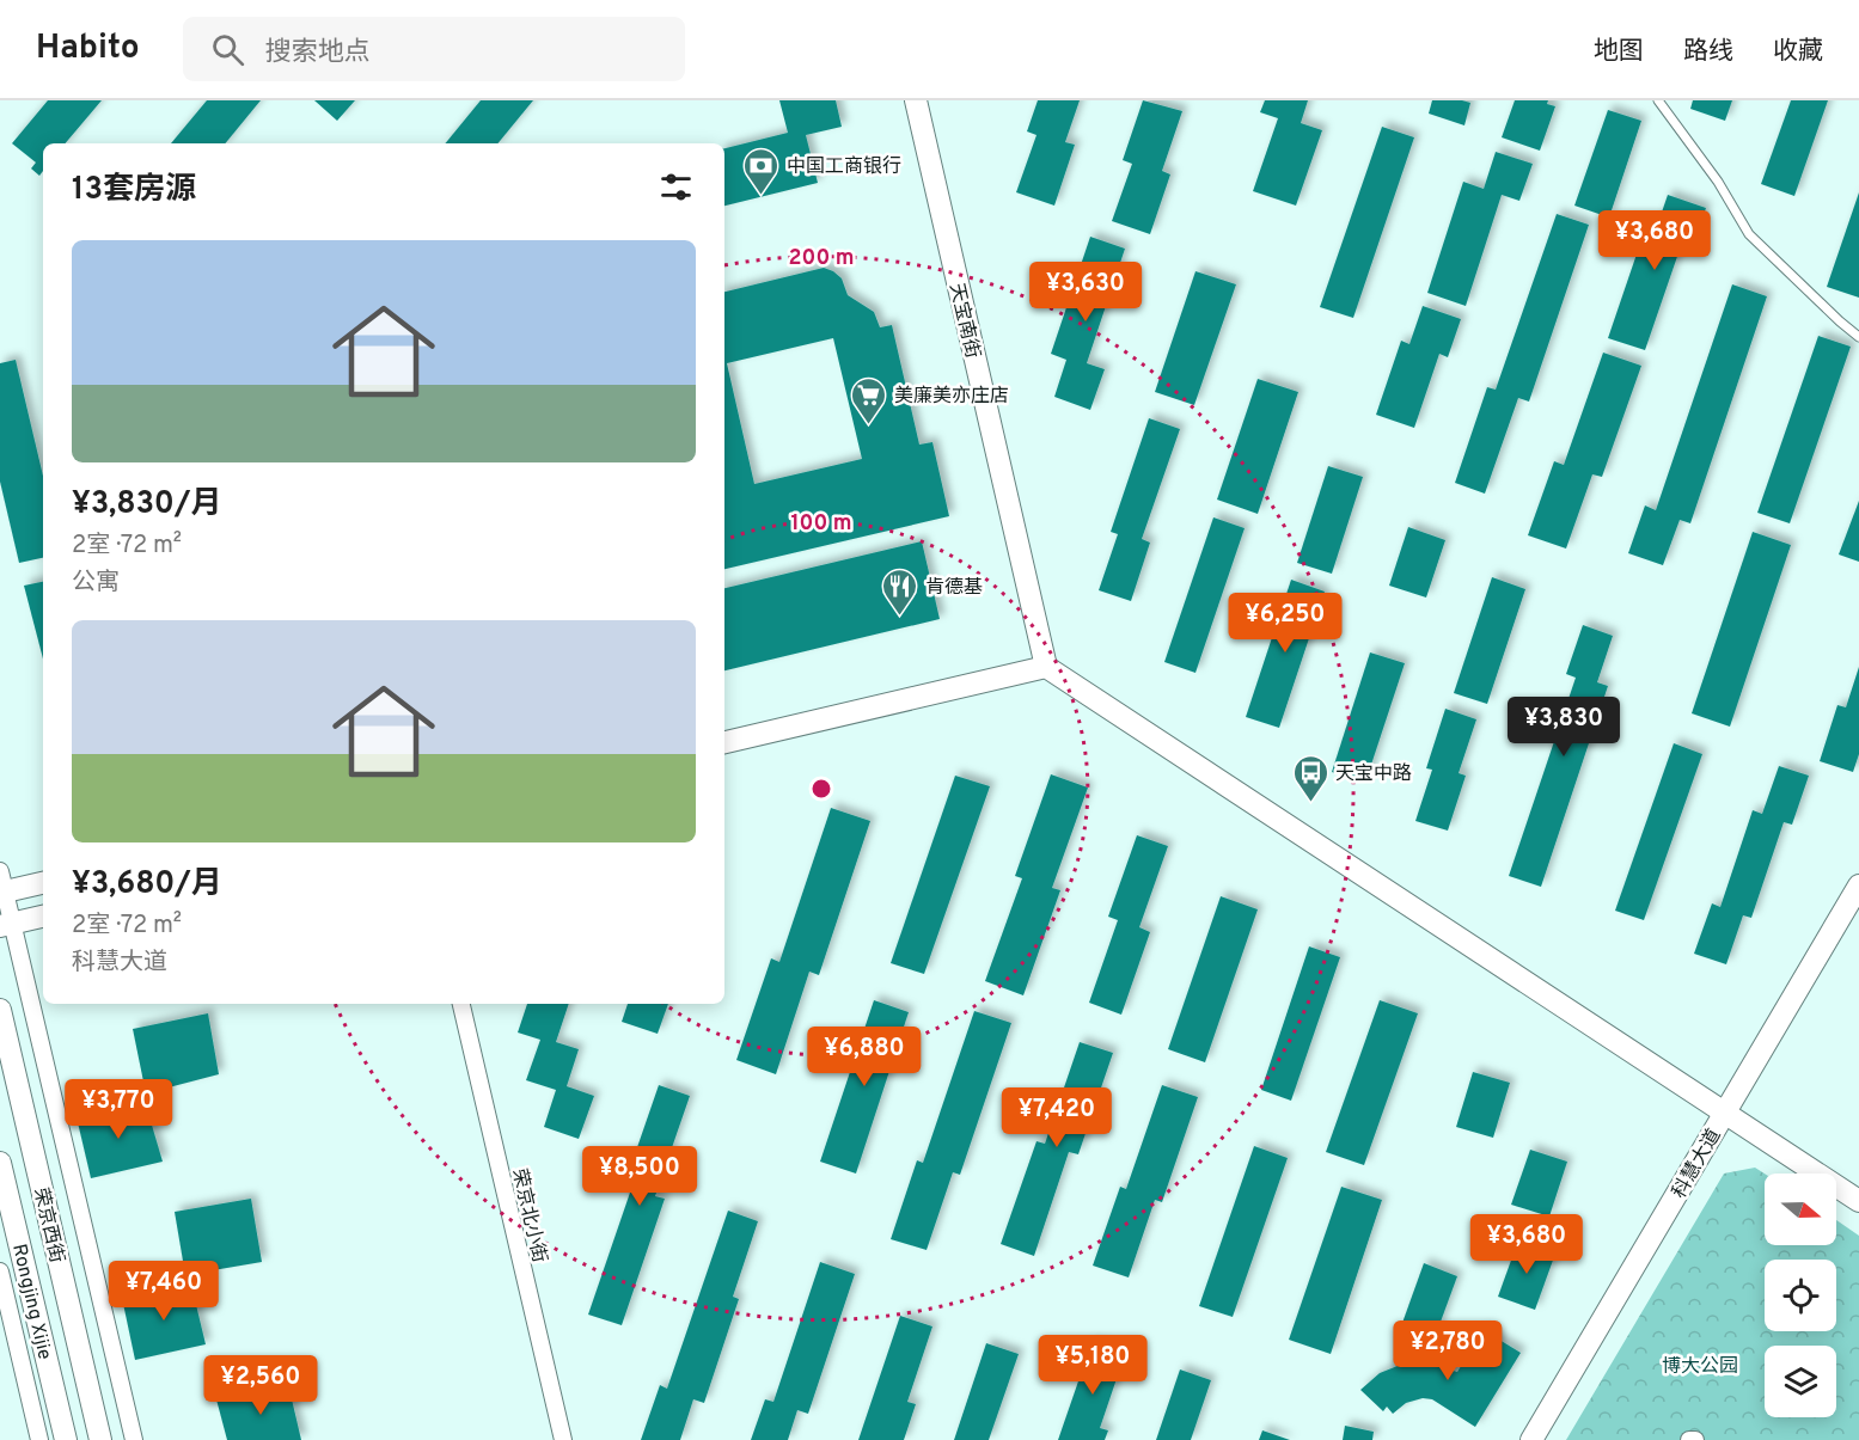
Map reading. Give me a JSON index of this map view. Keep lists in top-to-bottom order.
{
  "streets": {
    "street": [
      "天宝南街",
      "科慧大道",
      "荣京北小街",
      "荣京西街",
      "Rongjing Xijie"
    ]
  },
  "parks": ["博大公园"],
  "places": {
    "bank": ["中国工商银行"],
    "supermarket": ["美廉美亦庄店"],
    "restaurant": ["肯德基"],
    "bus stop": ["天宝中路"]
  },
  "north": "right",
  "page": {
    "header": "Habito",
    "search": "搜索地点",
    "nav": ["地图", "路线", "收藏"],
    "heading": "13套房源",
    "price": [
      "¥3,680",
      "¥3,630",
      "¥6,250",
      "¥3,830",
      "¥6,880",
      "¥3,770",
      "¥7,420",
      "¥8,500",
      "¥3,680",
      "¥7,460",
      "¥2,780",
      "¥5,180",
      "¥2,560"
    ],
    "list": [
      {
        "name": "¥3,830/月",
        "note": "2室 · 72 m² · 公寓"
      },
      {
        "name": "¥3,680/月",
        "note": "2室 · 72 m² · 科慧大道"
      }
    ]
  },
  "rings": ["200 m", "100 m"]
}
